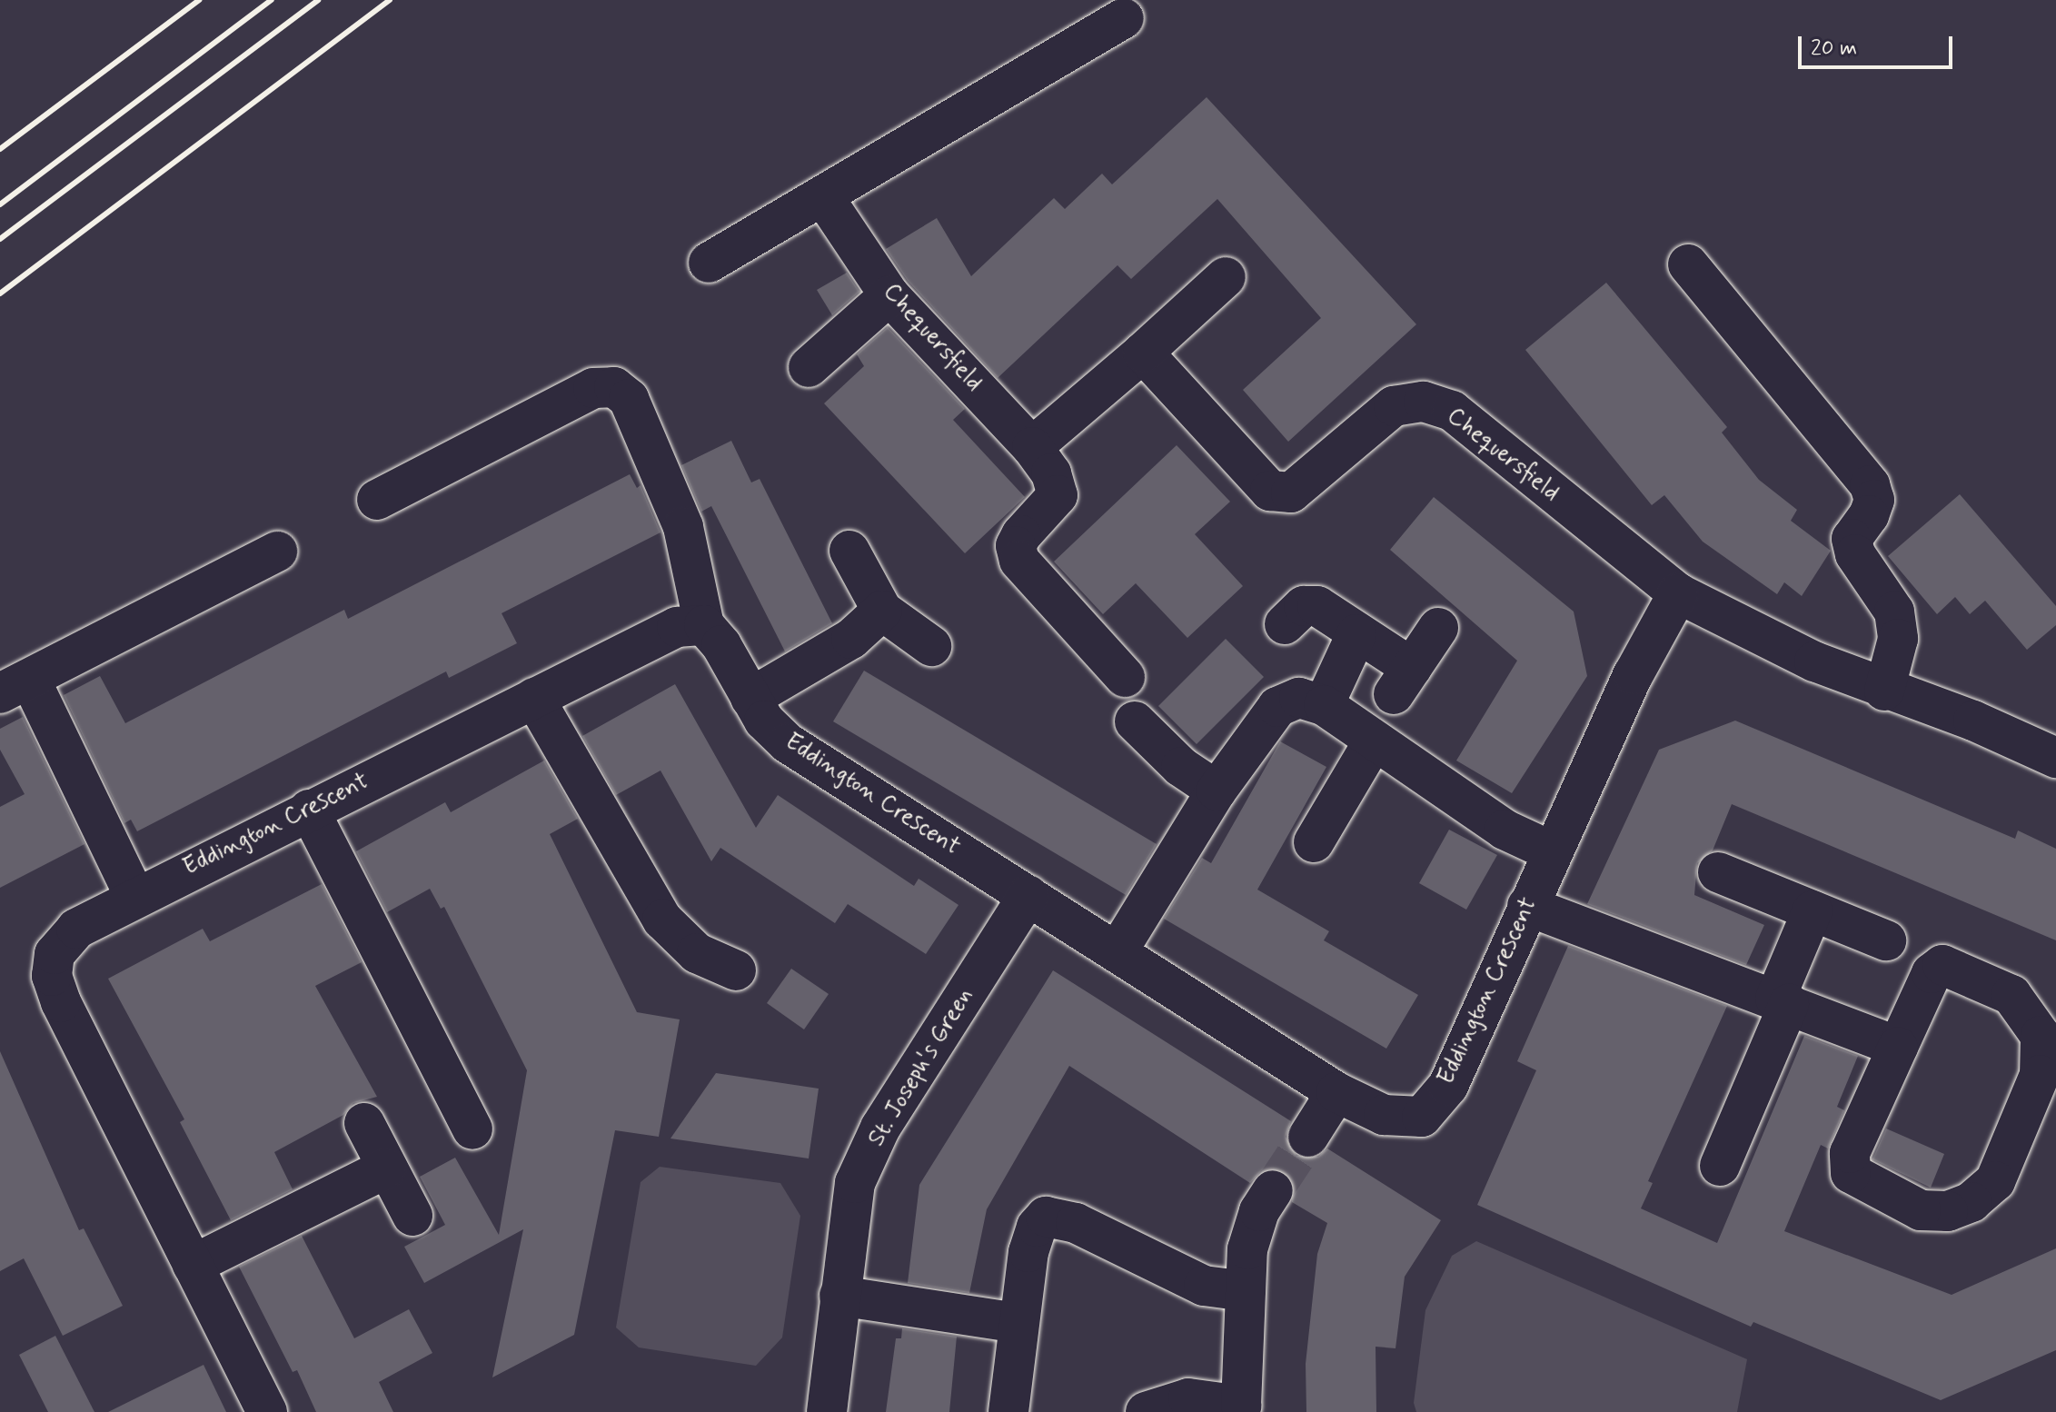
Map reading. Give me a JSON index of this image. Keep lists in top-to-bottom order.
{
  "streets": {
    "street": ["Chequersfield", "Eddington Crescent", "St. Joseph's Green"]
  },
  "crossings": [
    ["Chequersfield", "Eddington Crescent"],
    ["Eddington Crescent", "St. Joseph's Green"]
  ],
  "scale_bar": "20 m"
}
